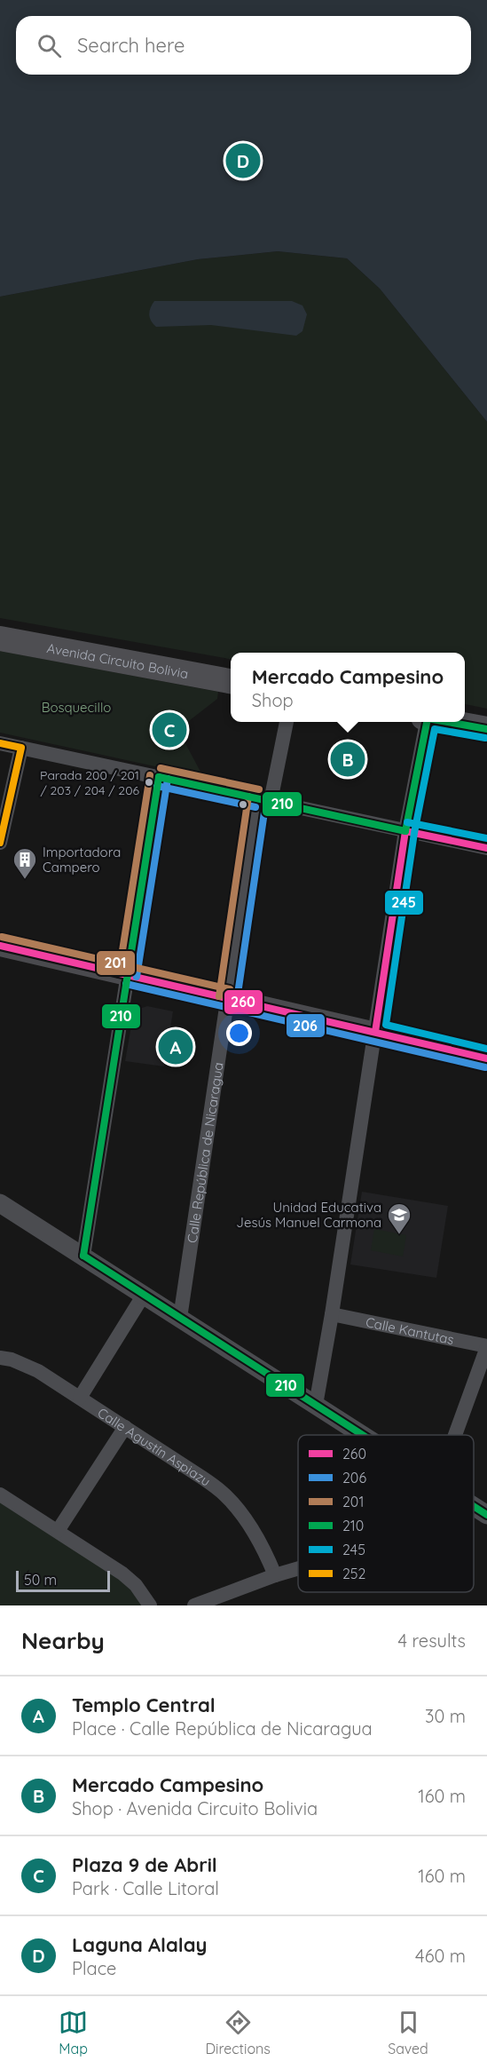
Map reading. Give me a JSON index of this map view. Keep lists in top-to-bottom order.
{
  "streets": {
    "highway": ["Avenida Circuito Bolivia"],
    "street": ["Calle República de Nicaragua", "Calle Kantutas", "Calle Agustín Aspiazu"]
  },
  "parks": ["Bosquecillo"],
  "places": {
    "other": ["Parada 200 / 201 / 203 / 204 / 206"],
    "building": ["Importadora Campero"],
    "school or university": ["Unidad Educativa Jesús Manuel Carmona"]
  },
  "lines": [
    "transit line 210",
    "transit line 245",
    "transit line 252",
    "transit line 201",
    "transit line 206",
    "transit line 260"
  ],
  "legend": [
    "260",
    "206",
    "201",
    "210",
    "245",
    "252"
  ],
  "scale_bar": "50 m",
  "page": {
    "search": "Search here",
    "pins": [
      "D",
      "C",
      "B",
      "A"
    ],
    "popup": ["Mercado Campesino", "Shop"],
    "scale": "50 m",
    "heading": ["Nearby", "4 results"],
    "list": [
      {
        "mark": "A",
        "name": "Templo Central",
        "note": "Place · Calle República de Nicaragua",
        "value": "30 m"
      },
      {
        "mark": "B",
        "name": "Mercado Campesino",
        "note": "Shop · Avenida Circuito Bolivia",
        "value": "160 m"
      },
      {
        "mark": "C",
        "name": "Plaza 9 de Abril",
        "note": "Park · Calle Litoral",
        "value": "160 m"
      },
      {
        "mark": "D",
        "name": "Laguna Alalay",
        "note": "Place",
        "value": "460 m"
      }
    ],
    "nav": ["Map", "Directions", "Saved"]
  }
}
